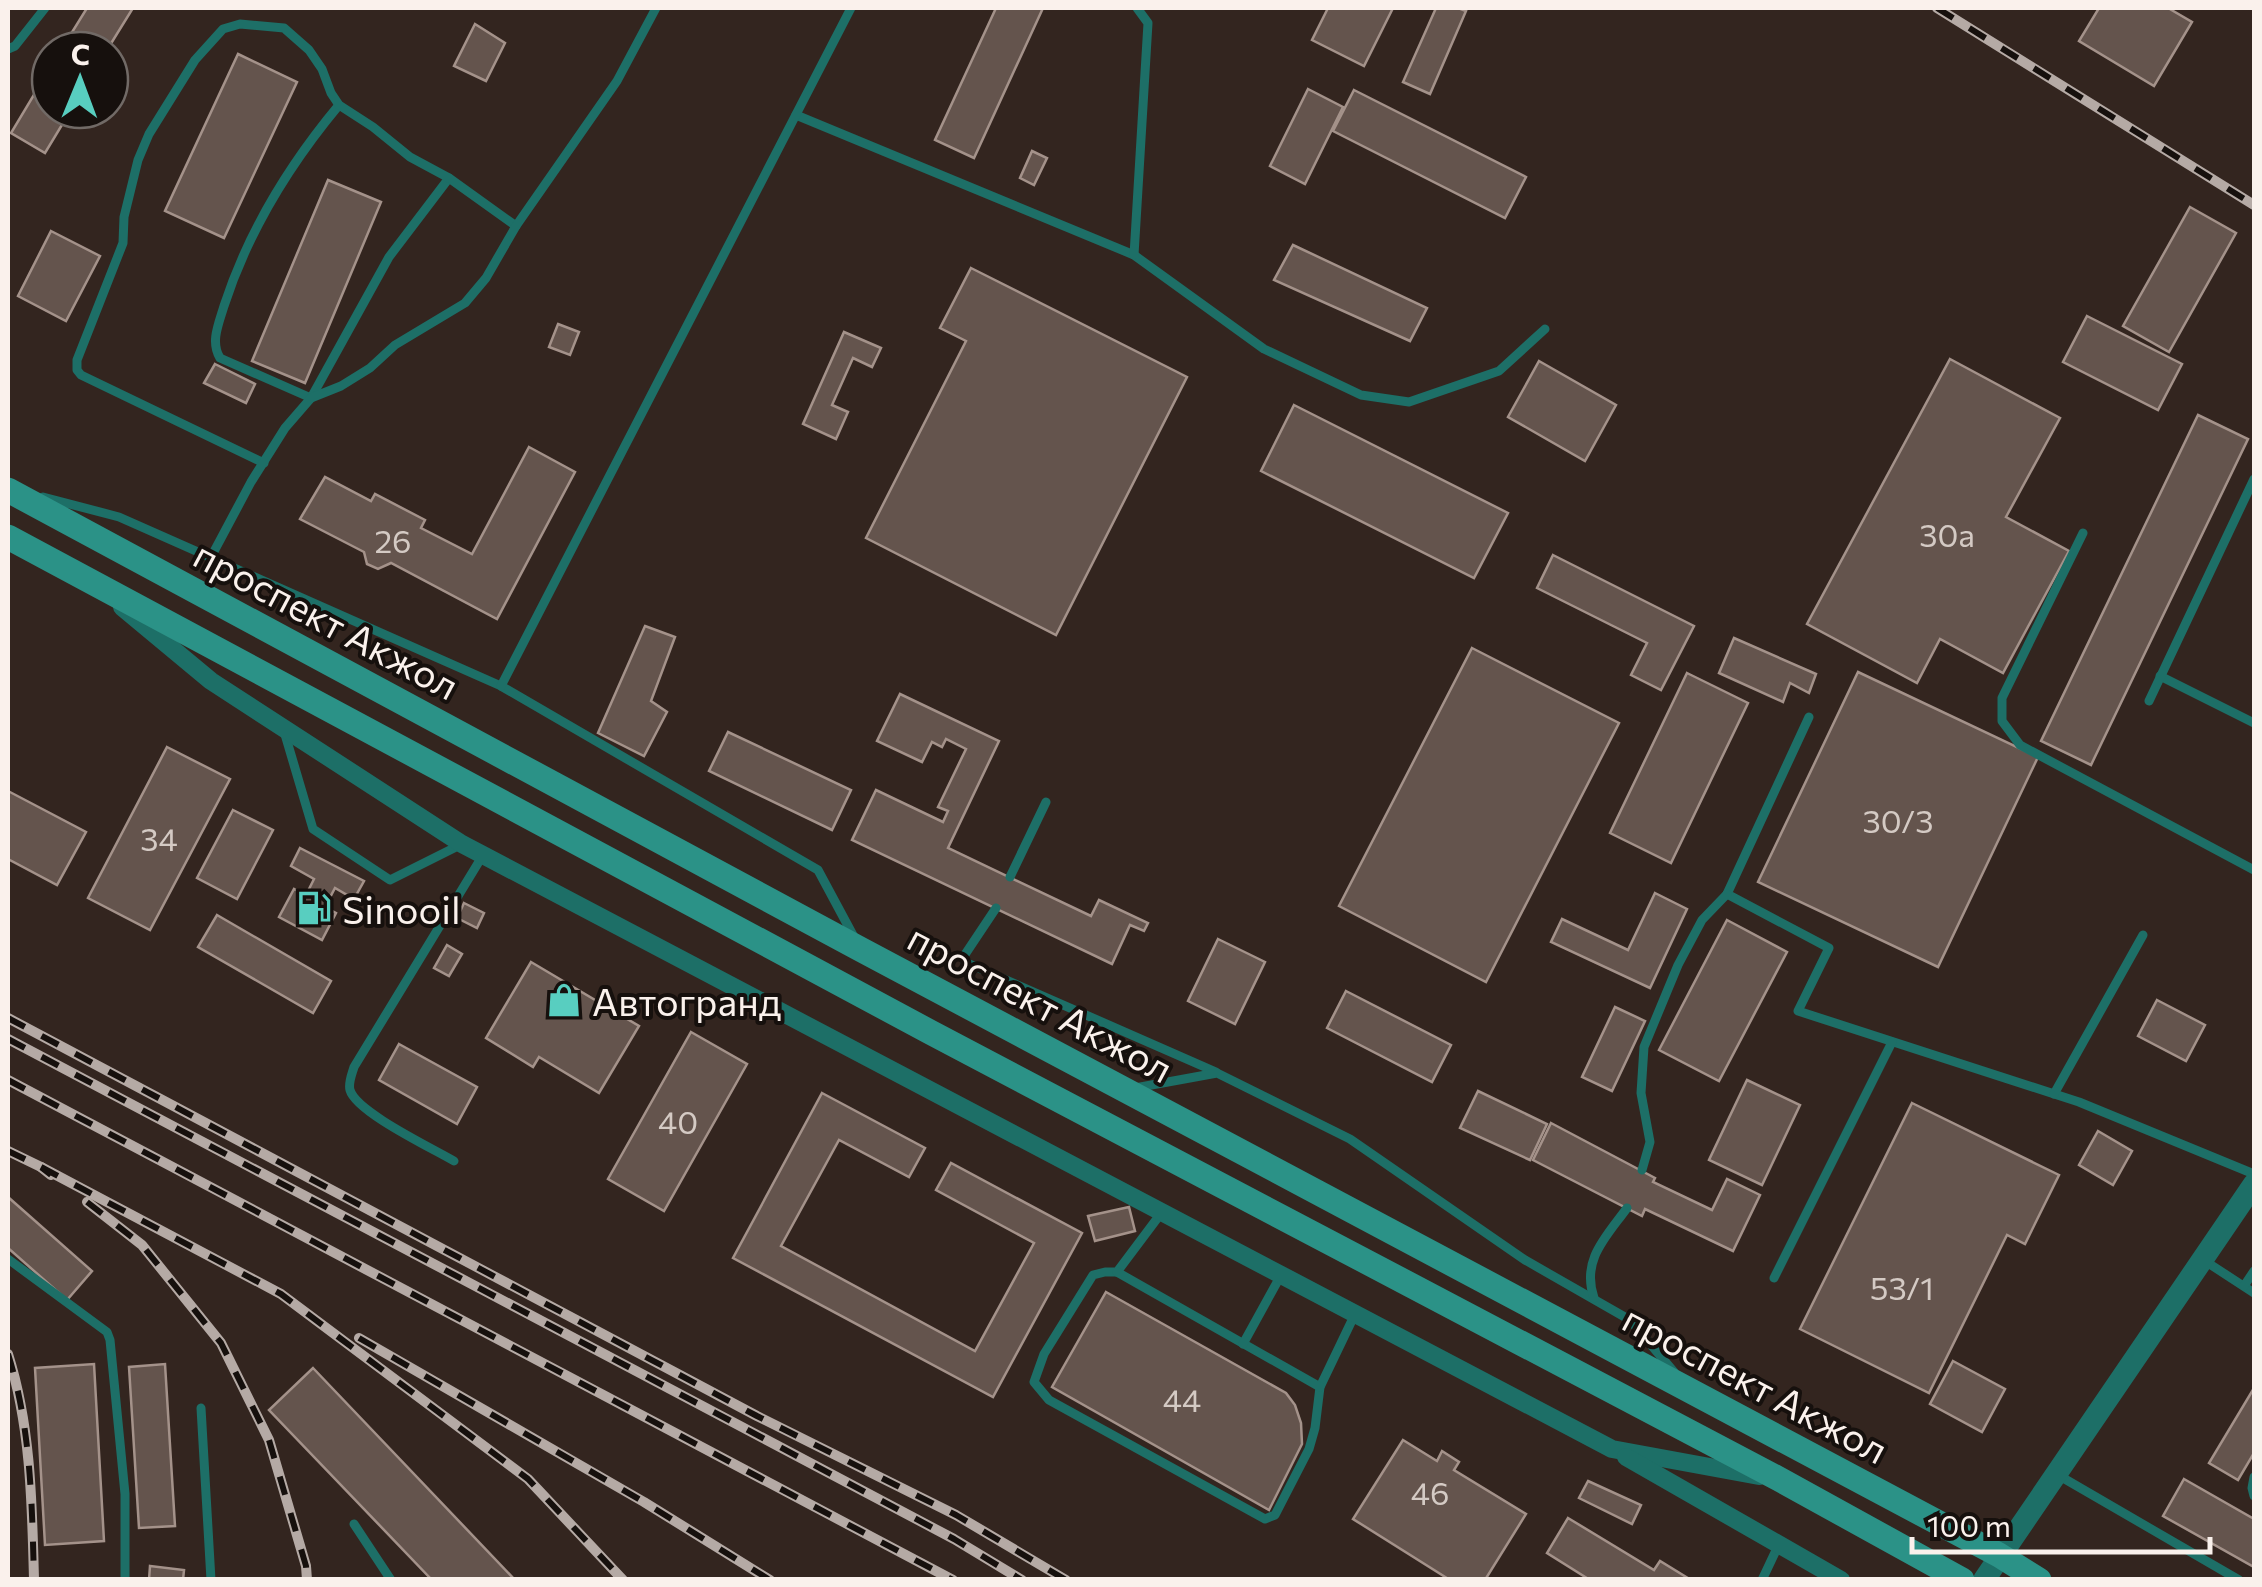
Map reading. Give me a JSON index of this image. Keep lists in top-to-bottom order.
{
  "streets": {
    "main road": ["проспект Акжол"]
  },
  "places": {
    "fuel station": ["Sinooil"],
    "shop": ["Автогранд"]
  },
  "house_numbers": [
    "30а",
    "26",
    "30/3",
    "34",
    "40",
    "53/1",
    "44",
    "46"
  ],
  "scale_bar": "100 m",
  "north": "top"
}
